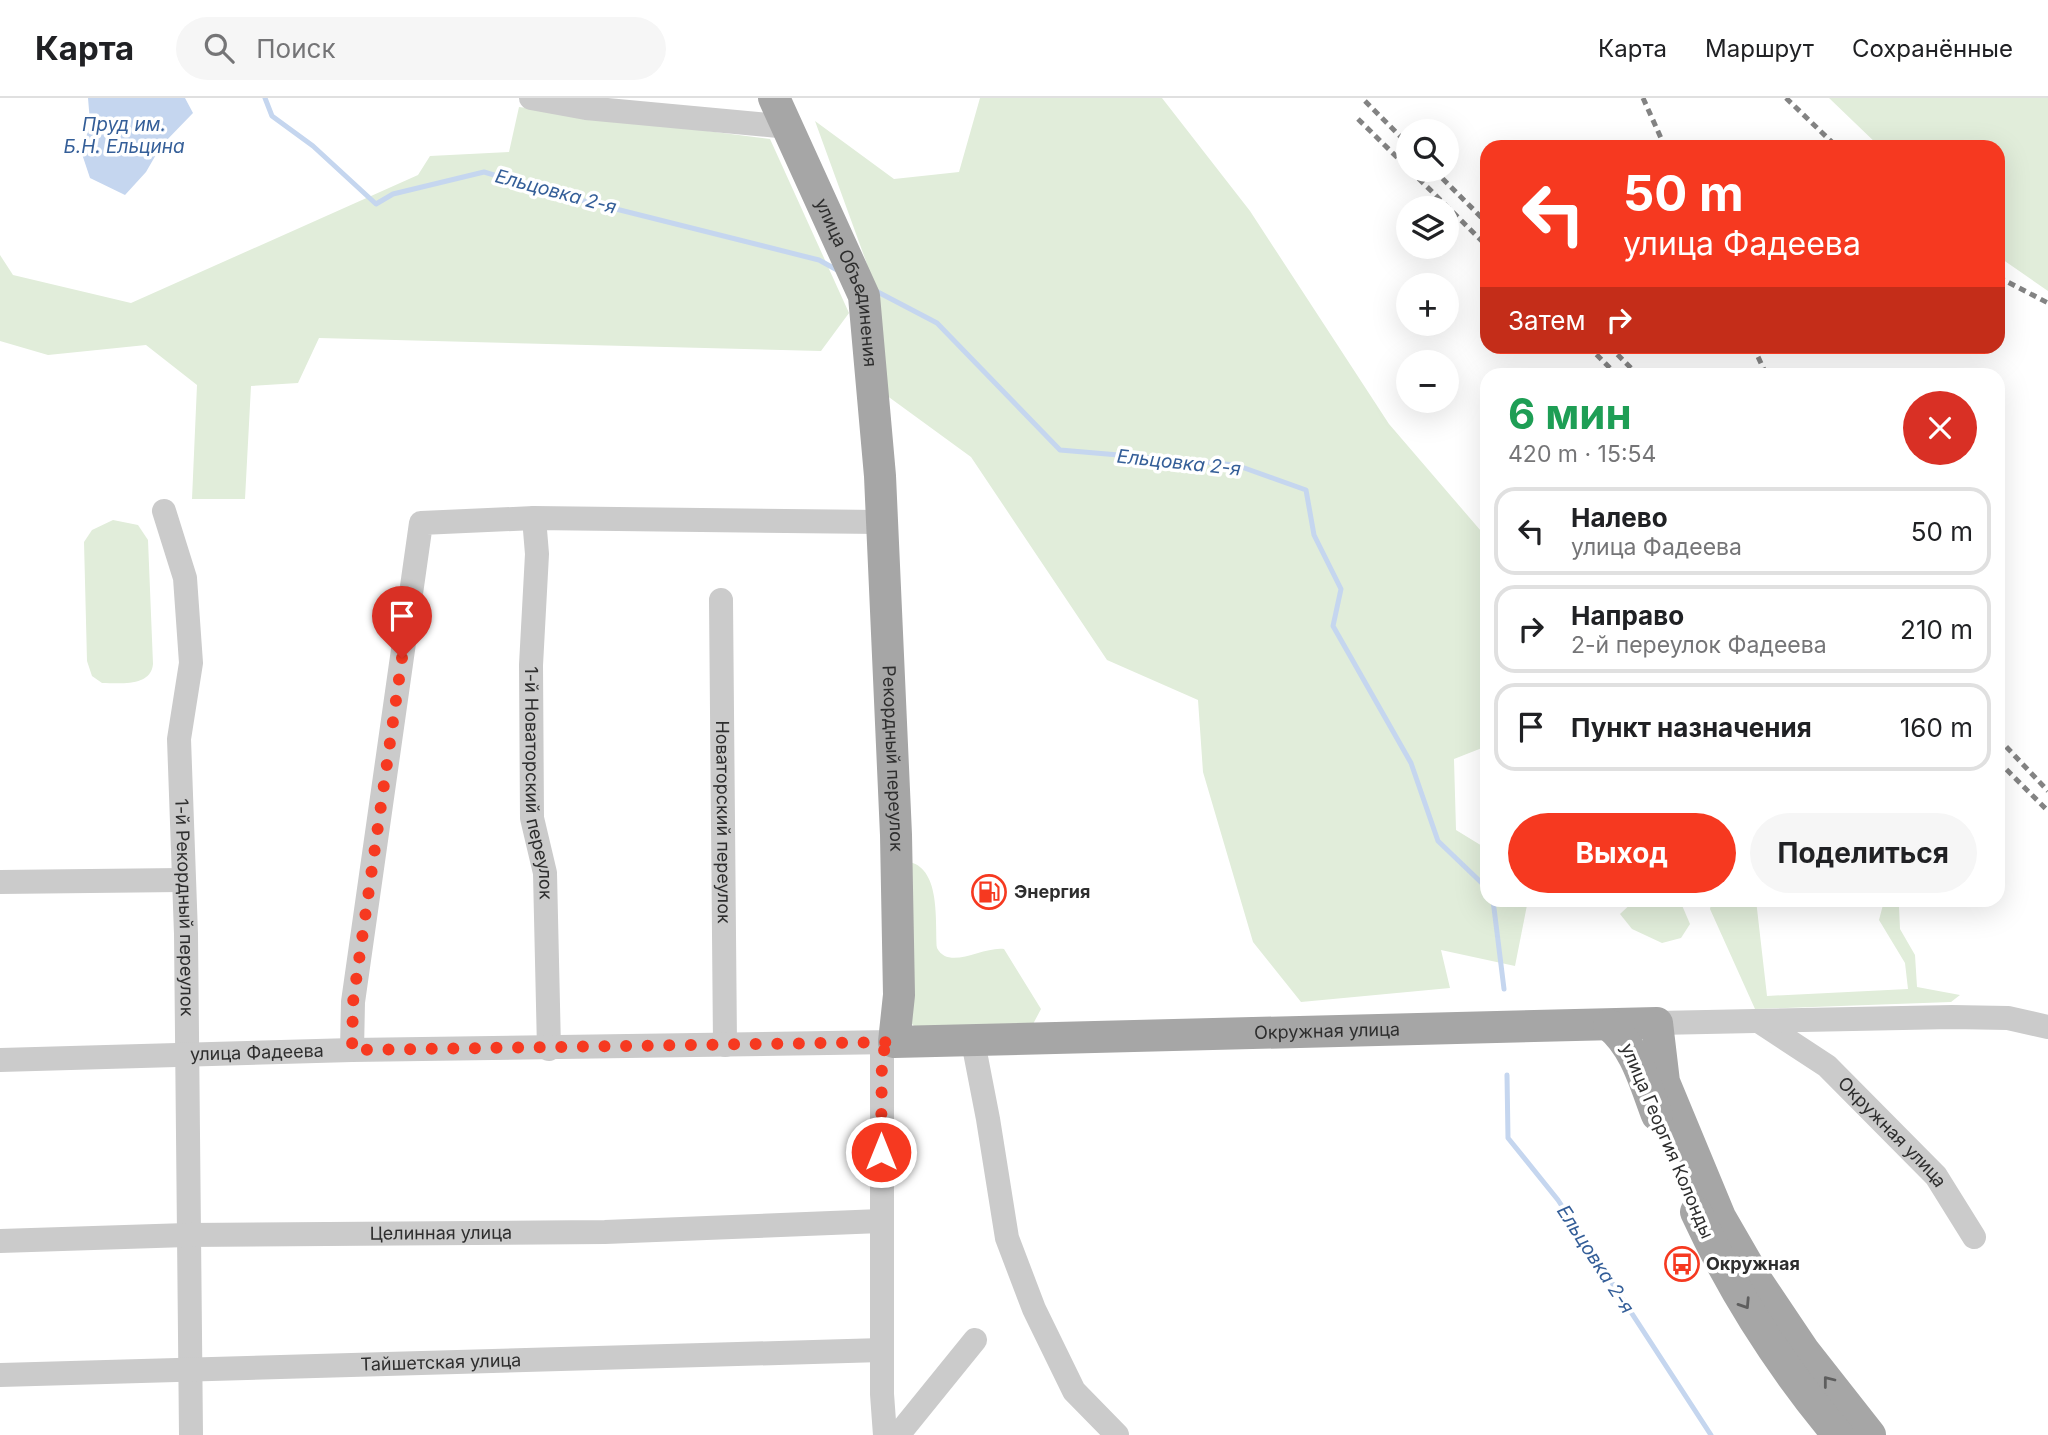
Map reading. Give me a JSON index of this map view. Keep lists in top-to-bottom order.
{
  "streets": {
    "main road": [
      "улица Объединения",
      "Рекордный переулок",
      "Окружная улица",
      "улица Георгия Колонды"
    ],
    "street": [
      "1-й Новаторский переулок",
      "Новаторский переулок",
      "1-й Рекордный переулок",
      "улица Фадеева",
      "Целинная улица",
      "Тайшетская улица"
    ]
  },
  "crossings": [
    ["улица Объединения", "Рекордный переулок"],
    ["Рекордный переулок", "Окружная улица"],
    ["Рекордный переулок", "улица Фадеева"],
    ["1-й Новаторский переулок", "улица Фадеева"],
    ["Новаторский переулок", "улица Фадеева"],
    ["1-й Рекордный переулок", "улица Фадеева"],
    ["1-й Рекордный переулок", "Целинная улица"],
    ["1-й Рекордный переулок", "Тайшетская улица"],
    ["Окружная улица", "улица Фадеева"],
    ["Окружная улица", "улица Георгия Колонды"]
  ],
  "water": ["Пруд им. Б.Н. Ельцина", "Ельцовка 2-я"],
  "places": {
    "fuel station": ["Энергия"],
    "bus stop": ["Окружная"]
  },
  "page": {
    "header": "Карта",
    "search": "Поиск",
    "nav": ["Карта", "Маршрут", "Сохранённые"],
    "map_buttons": ["+", "−"],
    "turn": ["50 m", "улица Фадеева"],
    "then": "Затем",
    "heading": ["6 мин", "420 m · 15:54"],
    "list": [
      {
        "name": "Налево",
        "note": "улица Фадеева",
        "value": "50 m"
      },
      {
        "name": "Направо",
        "note": "2-й переулок Фадеева",
        "value": "210 m"
      },
      {
        "name": "Пункт назначения",
        "value": "160 m"
      }
    ],
    "buttons": ["Выход", "Поделиться"]
  }
}
